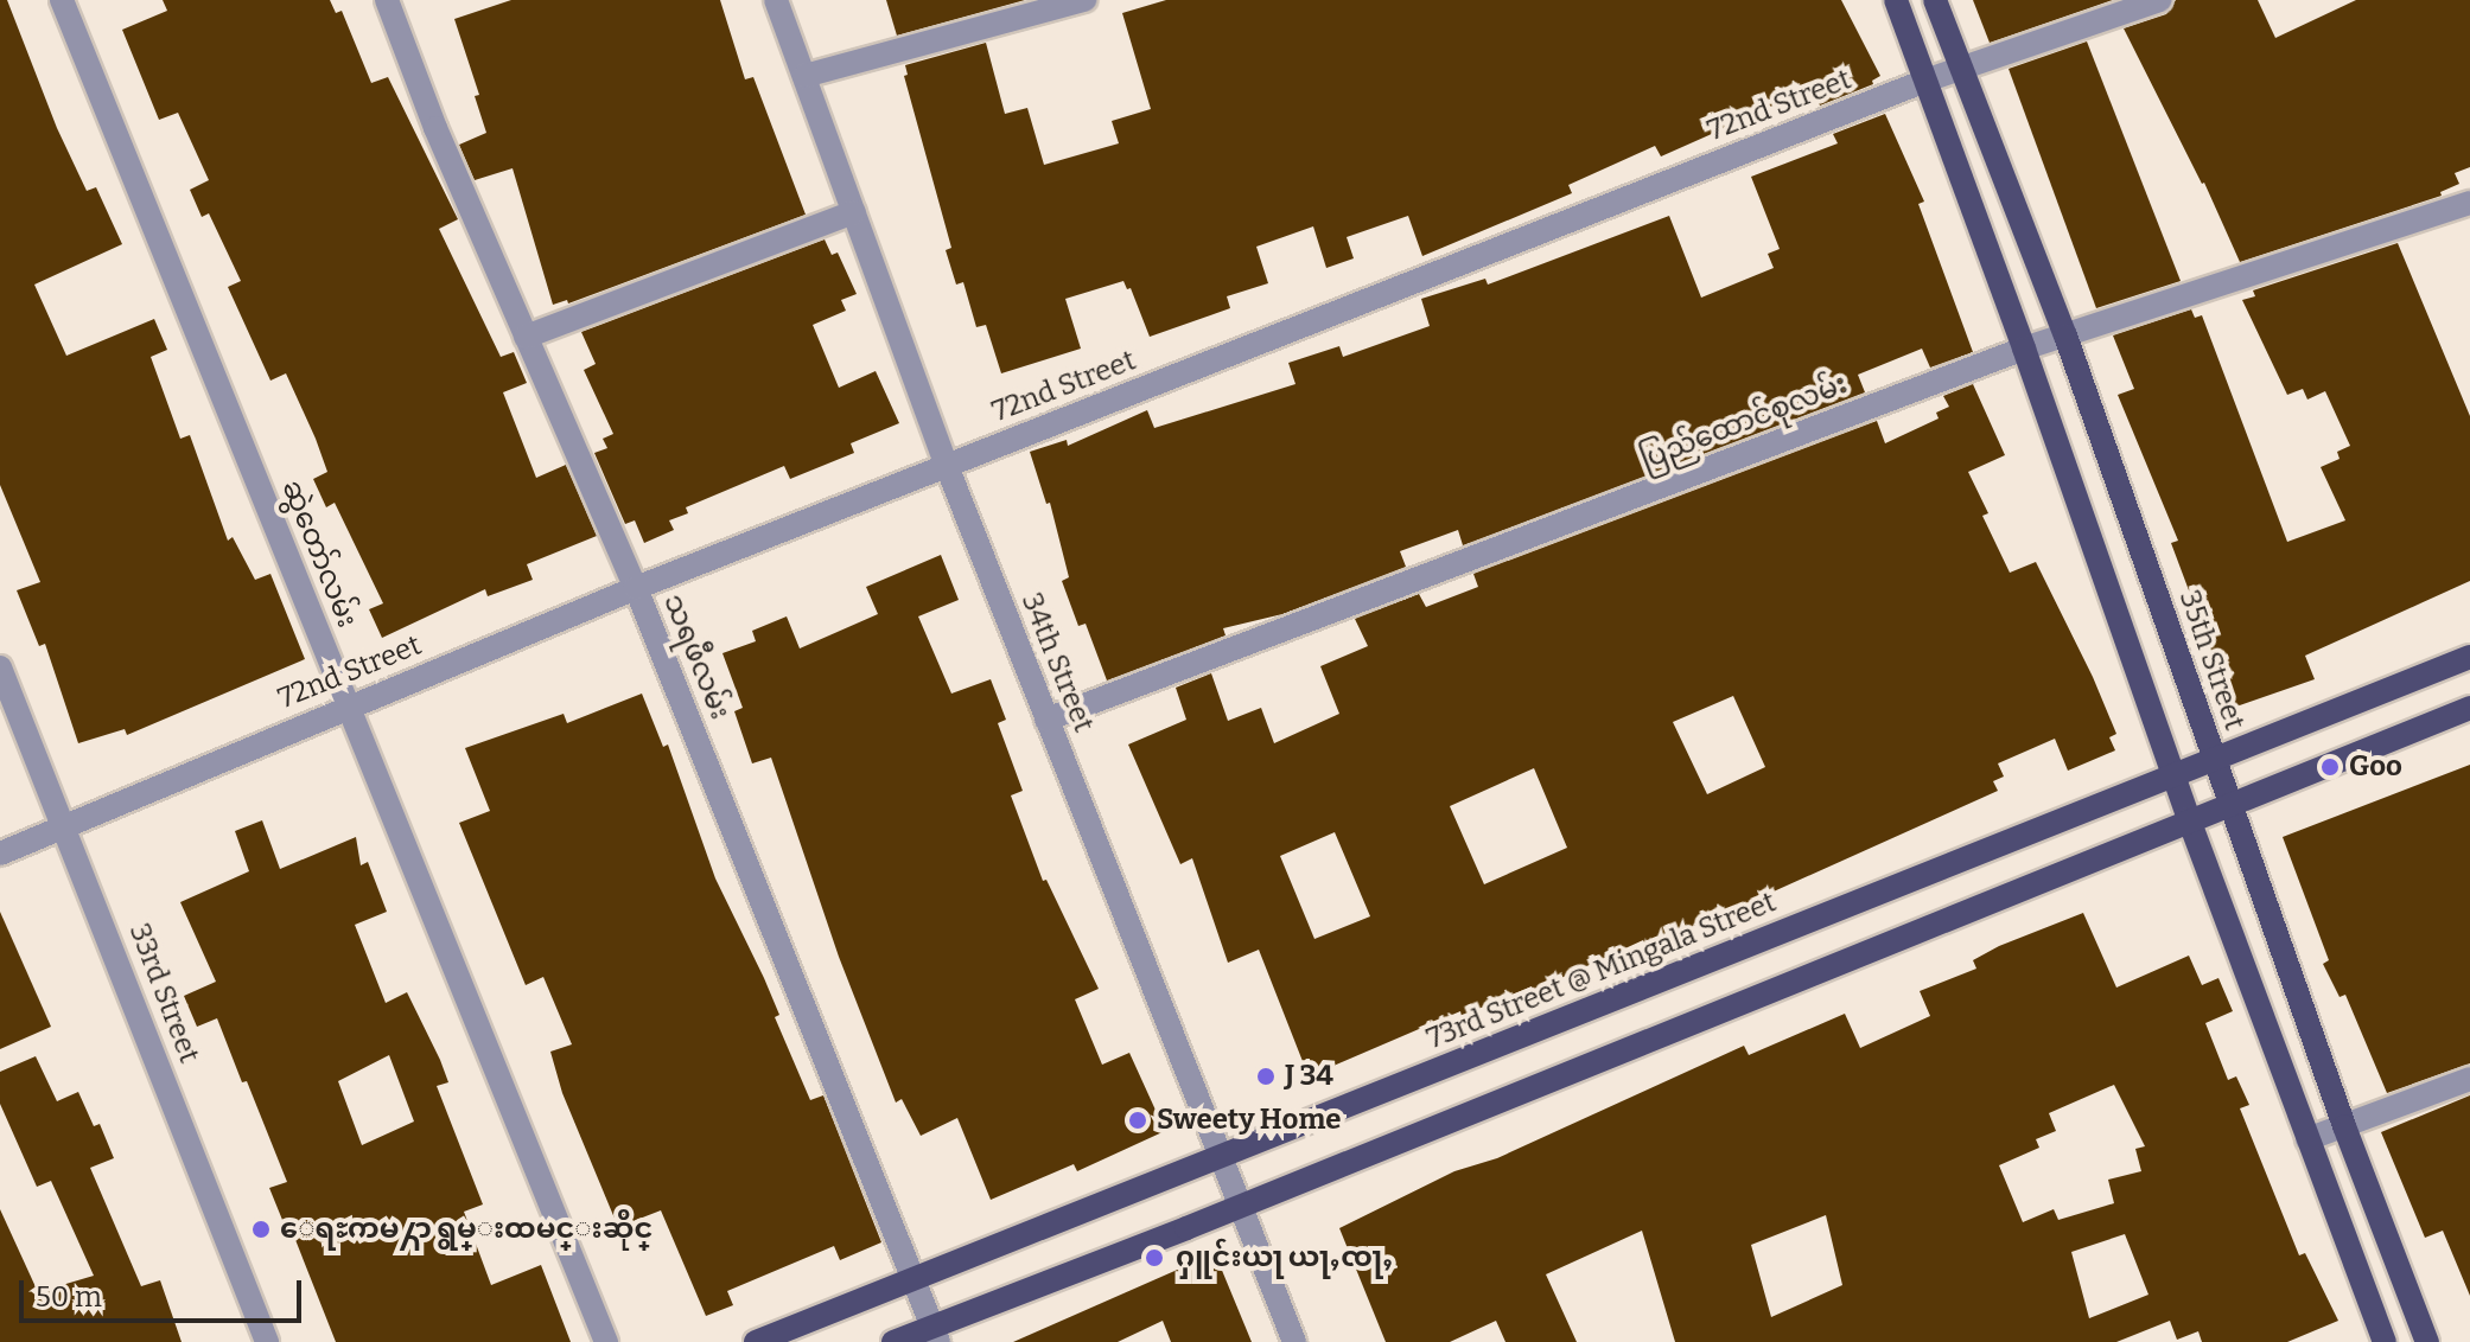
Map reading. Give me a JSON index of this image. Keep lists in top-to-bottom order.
{
  "streets": {
    "main road": ["35th Street", "73rd Street @ Mingala Street"],
    "street": [
      "72nd Street",
      "ပြည်ထောင်စုလမ်း",
      "ဆွဲတော်လမ်း",
      "သရဖီလမ်း",
      "34th Street",
      "33rd Street"
    ]
  },
  "crossings": [
    ["72nd Street", "ဆွဲတော်လမ်း"],
    ["72nd Street", "သရဖီလမ်း"],
    ["72nd Street", "35th Street"],
    ["72nd Street", "34th Street"],
    ["72nd Street", "33rd Street"],
    ["ပြည်ထောင်စုလမ်း", "35th Street"],
    ["ပြည်ထောင်စုလမ်း", "34th Street"],
    ["သရဖီလမ်း", "73rd Street @ Mingala Street"],
    ["35th Street", "73rd Street @ Mingala Street"],
    ["34th Street", "73rd Street @ Mingala Street"]
  ],
  "places": [
    "Goo",
    "J 34",
    "Sweety Home",
    "ေရႊကမ႓ာ ရွမ္းထမင္းဆိုင္",
    "ႁူင်းယႃ ယႃႇၸႃႇ"
  ],
  "scale_bar": "50 m"
}
